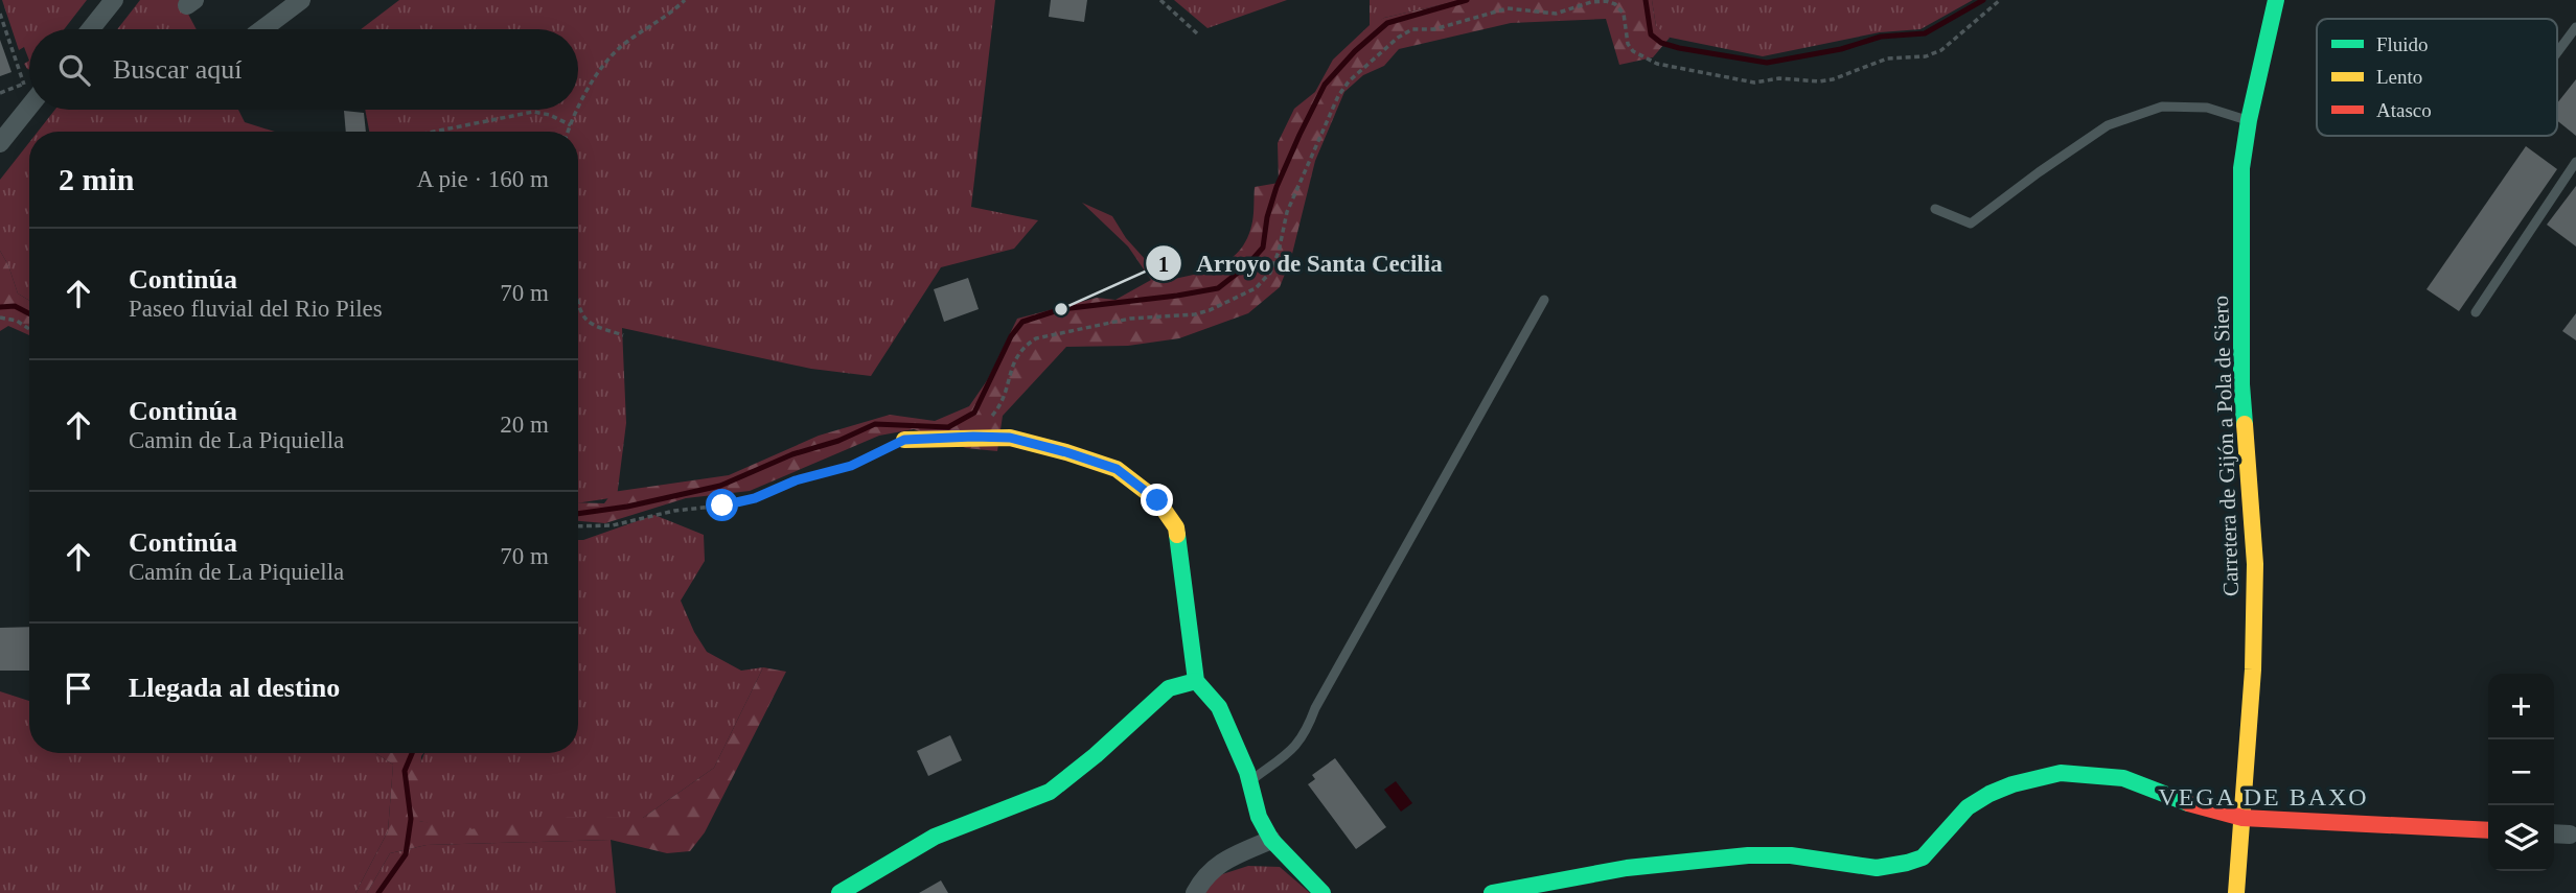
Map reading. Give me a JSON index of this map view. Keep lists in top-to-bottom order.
{
  "streets": {
    "street": ["Carretera de Gijón a Pola de Siero"]
  },
  "districts": ["VEGA DE BAXO"],
  "places": ["Arroyo de Santa Cecilia"],
  "legend": ["Fluido", "Lento", "Atasco"],
  "page": {
    "search": "Buscar aquí",
    "heading": ["2 min", "A pie · 160 m"],
    "list": [
      ["Continúa", "Paseo fluvial del Rio Piles", "70 m"],
      ["Continúa", "Camin de La Piquiella", "20 m"],
      ["Continúa", "Camín de La Piquiella", "70 m"],
      "Llegada al destino"
    ],
    "map_buttons": ["+", "−"]
  }
}
